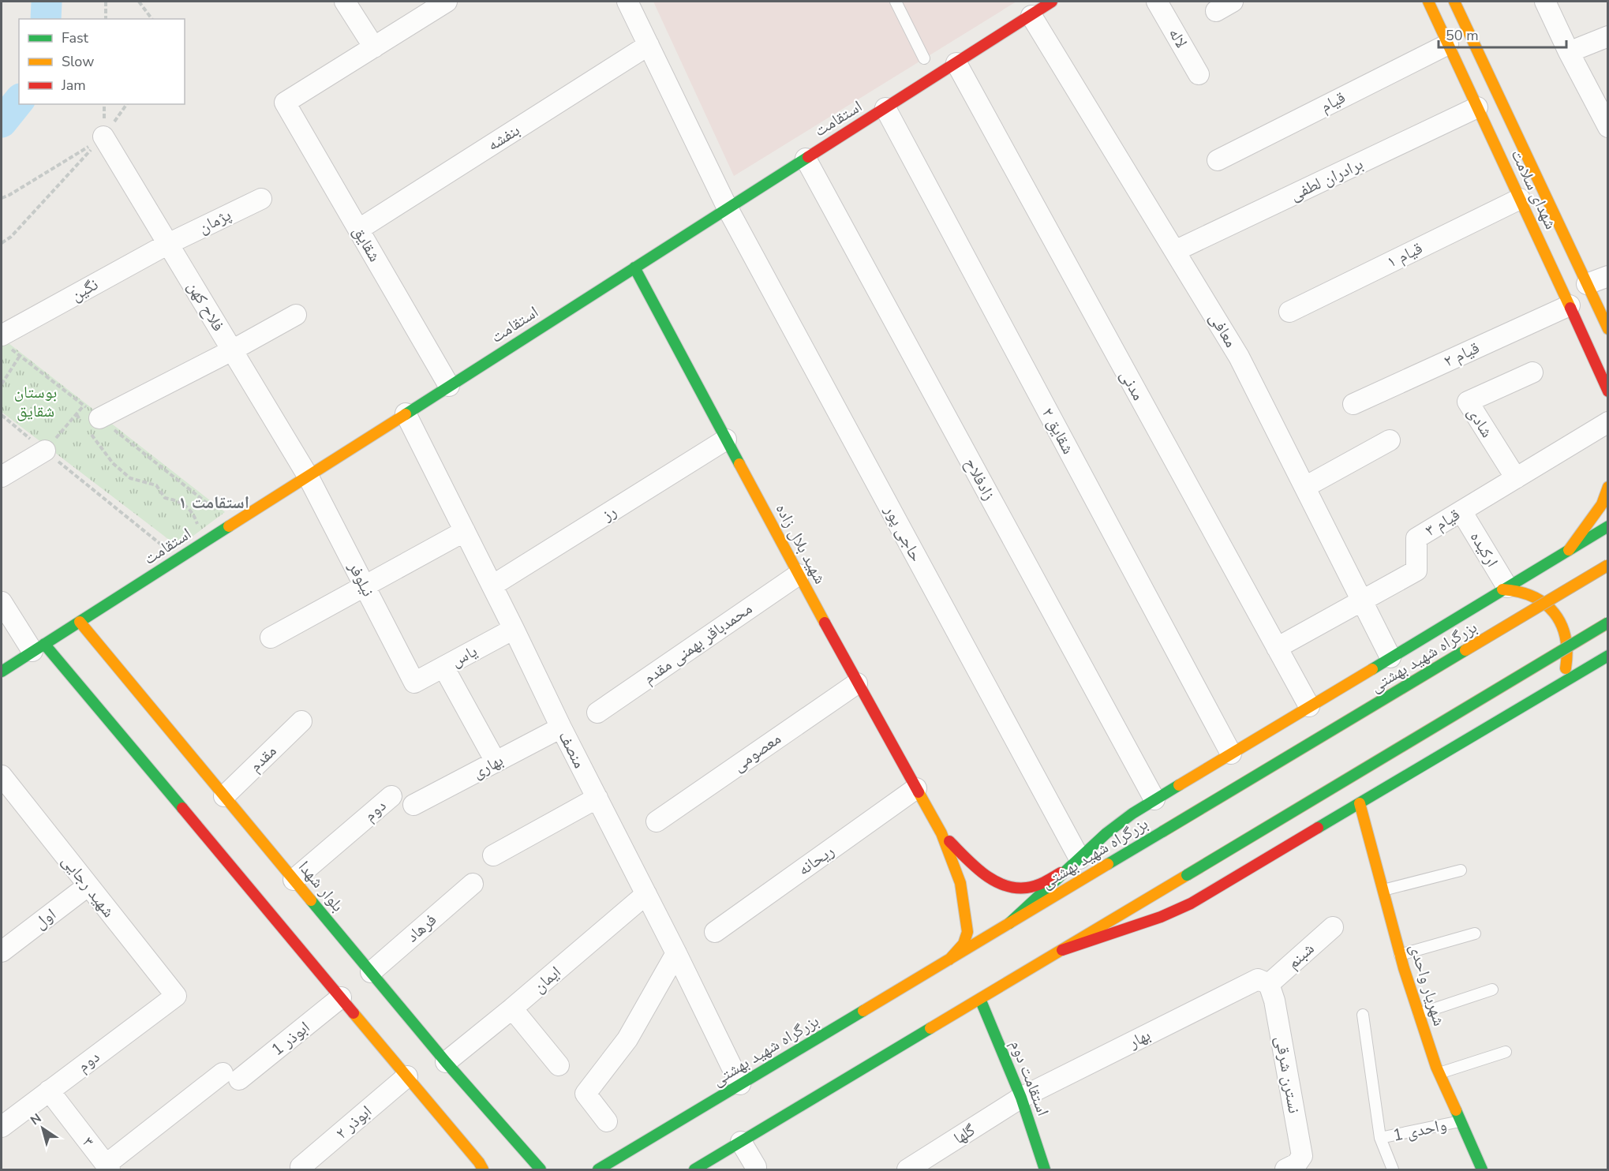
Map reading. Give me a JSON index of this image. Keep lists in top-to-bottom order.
{
  "streets": {
    "main road": [
      "استقامت",
      "شهدای سلامت",
      "شهید بلال زاده",
      "بزرگراه شهید بهشتی",
      "بلوار شهدا",
      "شهریار واحدی",
      "استقامت دوم"
    ],
    "street": [
      "لاله",
      "قیام",
      "بنفشه",
      "برادران لطفی",
      "پژمان",
      "شقایق",
      "قیام ۱",
      "نگین",
      "فلاح کهن",
      "معافی",
      "قیام ۲",
      "مدنی",
      "شادی",
      "شقایق ۲",
      "زادفلاح",
      "رز",
      "قیام ۳",
      "حاجی پور",
      "ارکیده",
      "نیلوفر",
      "محمدباقر بهمنی مقدم",
      "یاس",
      "منصف",
      "معصومی",
      "مقدم",
      "بهاری",
      "دوم",
      "ریحانه",
      "شهید رجایی",
      "اول",
      "فرهاد",
      "شبنم",
      "ایمان",
      "ابوذر 1",
      "بهار",
      "نسترن شرقی",
      "ابوذر ۲",
      "گلها",
      "۳"
    ],
    "lane": ["واحدی 1"]
  },
  "crossings": [
    ["قیام", "شهدای سلامت"],
    ["استقامت", "شقایق"],
    ["استقامت", "فلاح کهن"],
    ["استقامت", "معافی"],
    ["استقامت", "مدنی"],
    ["استقامت", "شقایق ۲"],
    ["استقامت", "زادفلاح"],
    ["استقامت", "حاجی پور"],
    ["استقامت", "شهید بلال زاده"],
    ["استقامت", "نیلوفر"],
    ["استقامت", "منصف"],
    ["استقامت", "بلوار شهدا"],
    ["بنفشه", "شقایق"],
    ["برادران لطفی", "شهدای سلامت"],
    ["برادران لطفی", "معافی"],
    ["شهدای سلامت", "قیام ۱"],
    ["شهدای سلامت", "قیام ۲"],
    ["پژمان", "نگین"],
    ["پژمان", "فلاح کهن"],
    ["نگین", "فلاح کهن"],
    ["فلاح کهن", "نیلوفر"],
    ["معافی", "قیام ۳"],
    ["مدنی", "قیام ۳"],
    ["شادی", "قیام ۳"],
    ["رز", "شهید بلال زاده"],
    ["رز", "منصف"],
    ["قیام ۳", "ارکیده"],
    ["حاجی پور", "شهید بلال زاده"],
    ["شهید بلال زاده", "محمدباقر بهمنی مقدم"],
    ["شهید بلال زاده", "بزرگراه شهید بهشتی"],
    ["شهید بلال زاده", "معصومی"],
    ["شهید بلال زاده", "ریحانه"],
    ["نیلوفر", "یاس"],
    ["یاس", "منصف"],
    ["بزرگراه شهید بهشتی", "منصف"],
    ["منصف", "بهاری"],
    ["منصف", "ایمان"],
    ["مقدم", "بلوار شهدا"],
    ["دوم", "شهید رجایی"],
    ["دوم", "بلوار شهدا"],
    ["دوم", "۳"],
    ["شهید رجایی", "اول"],
    ["بلوار شهدا", "فرهاد"],
    ["بلوار شهدا", "ایمان"],
    ["شبنم", "بهار"],
    ["شبنم", "نسترن شرقی"],
    ["شهریار واحدی", "واحدی 1"],
    ["ابوذر 1", "۳"],
    ["بهار", "نسترن شرقی"],
    ["بهار", "استقامت دوم"],
    ["بهار", "گلها"],
    ["استقامت دوم", "گلها"]
  ],
  "districts": ["استقامت ۱"],
  "parks": ["بوستان شقایق"],
  "legend": ["Fast", "Slow", "Jam"],
  "scale_bar": "50 m",
  "north": "top left"
}
